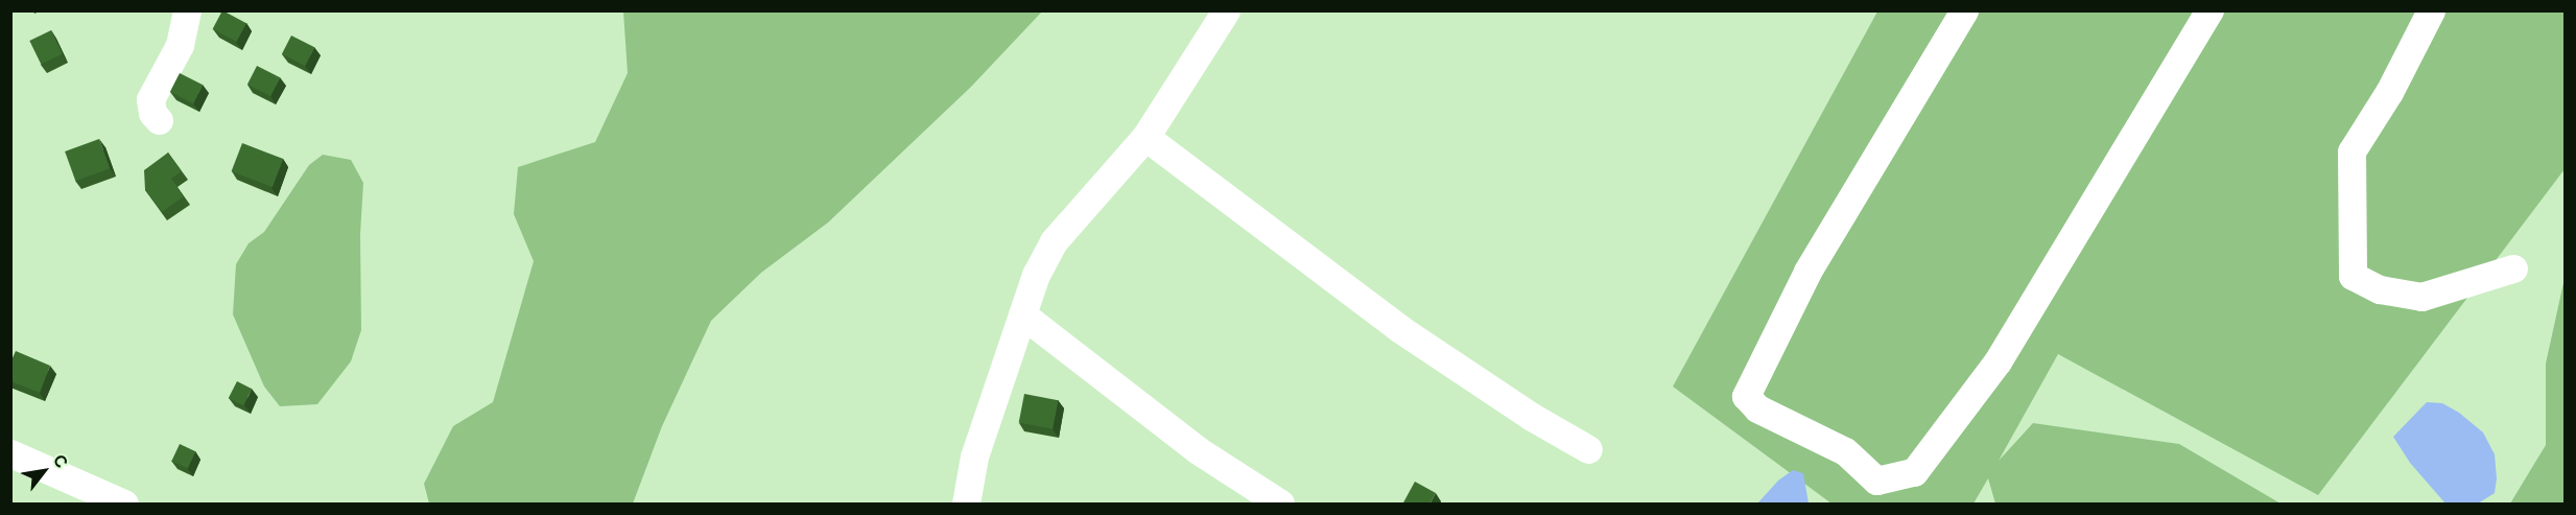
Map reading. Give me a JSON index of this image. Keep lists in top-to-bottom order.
{
  "north": "top right"
}
